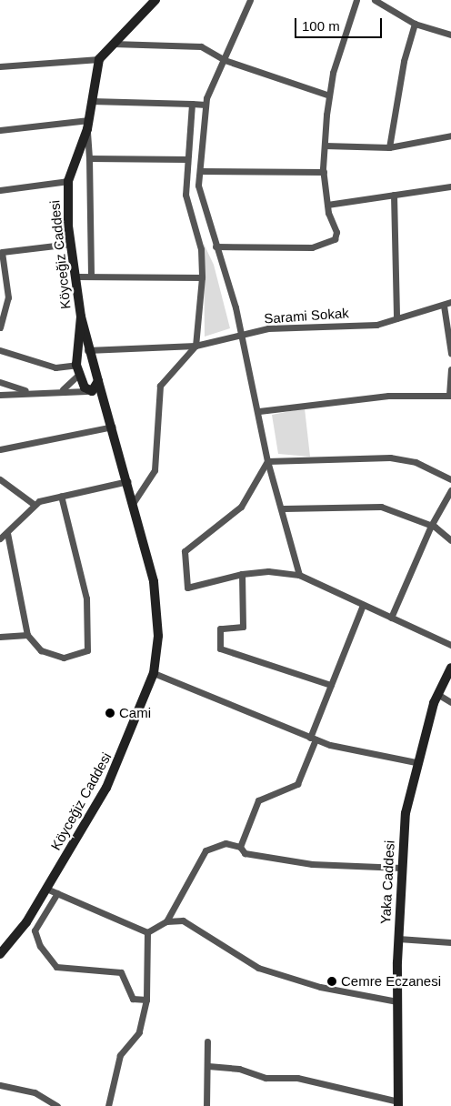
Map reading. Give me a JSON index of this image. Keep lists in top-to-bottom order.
{
  "streets": {
    "street": ["Köyceğiz Caddesi", "Sarami Sokak", "Yaka Caddesi"]
  },
  "crossings": [
    ["Köyceğiz Caddesi", "Sarami Sokak"]
  ],
  "places": ["Cami", "Cemre Eczanesi"],
  "scale_bar": "100 m"
}
